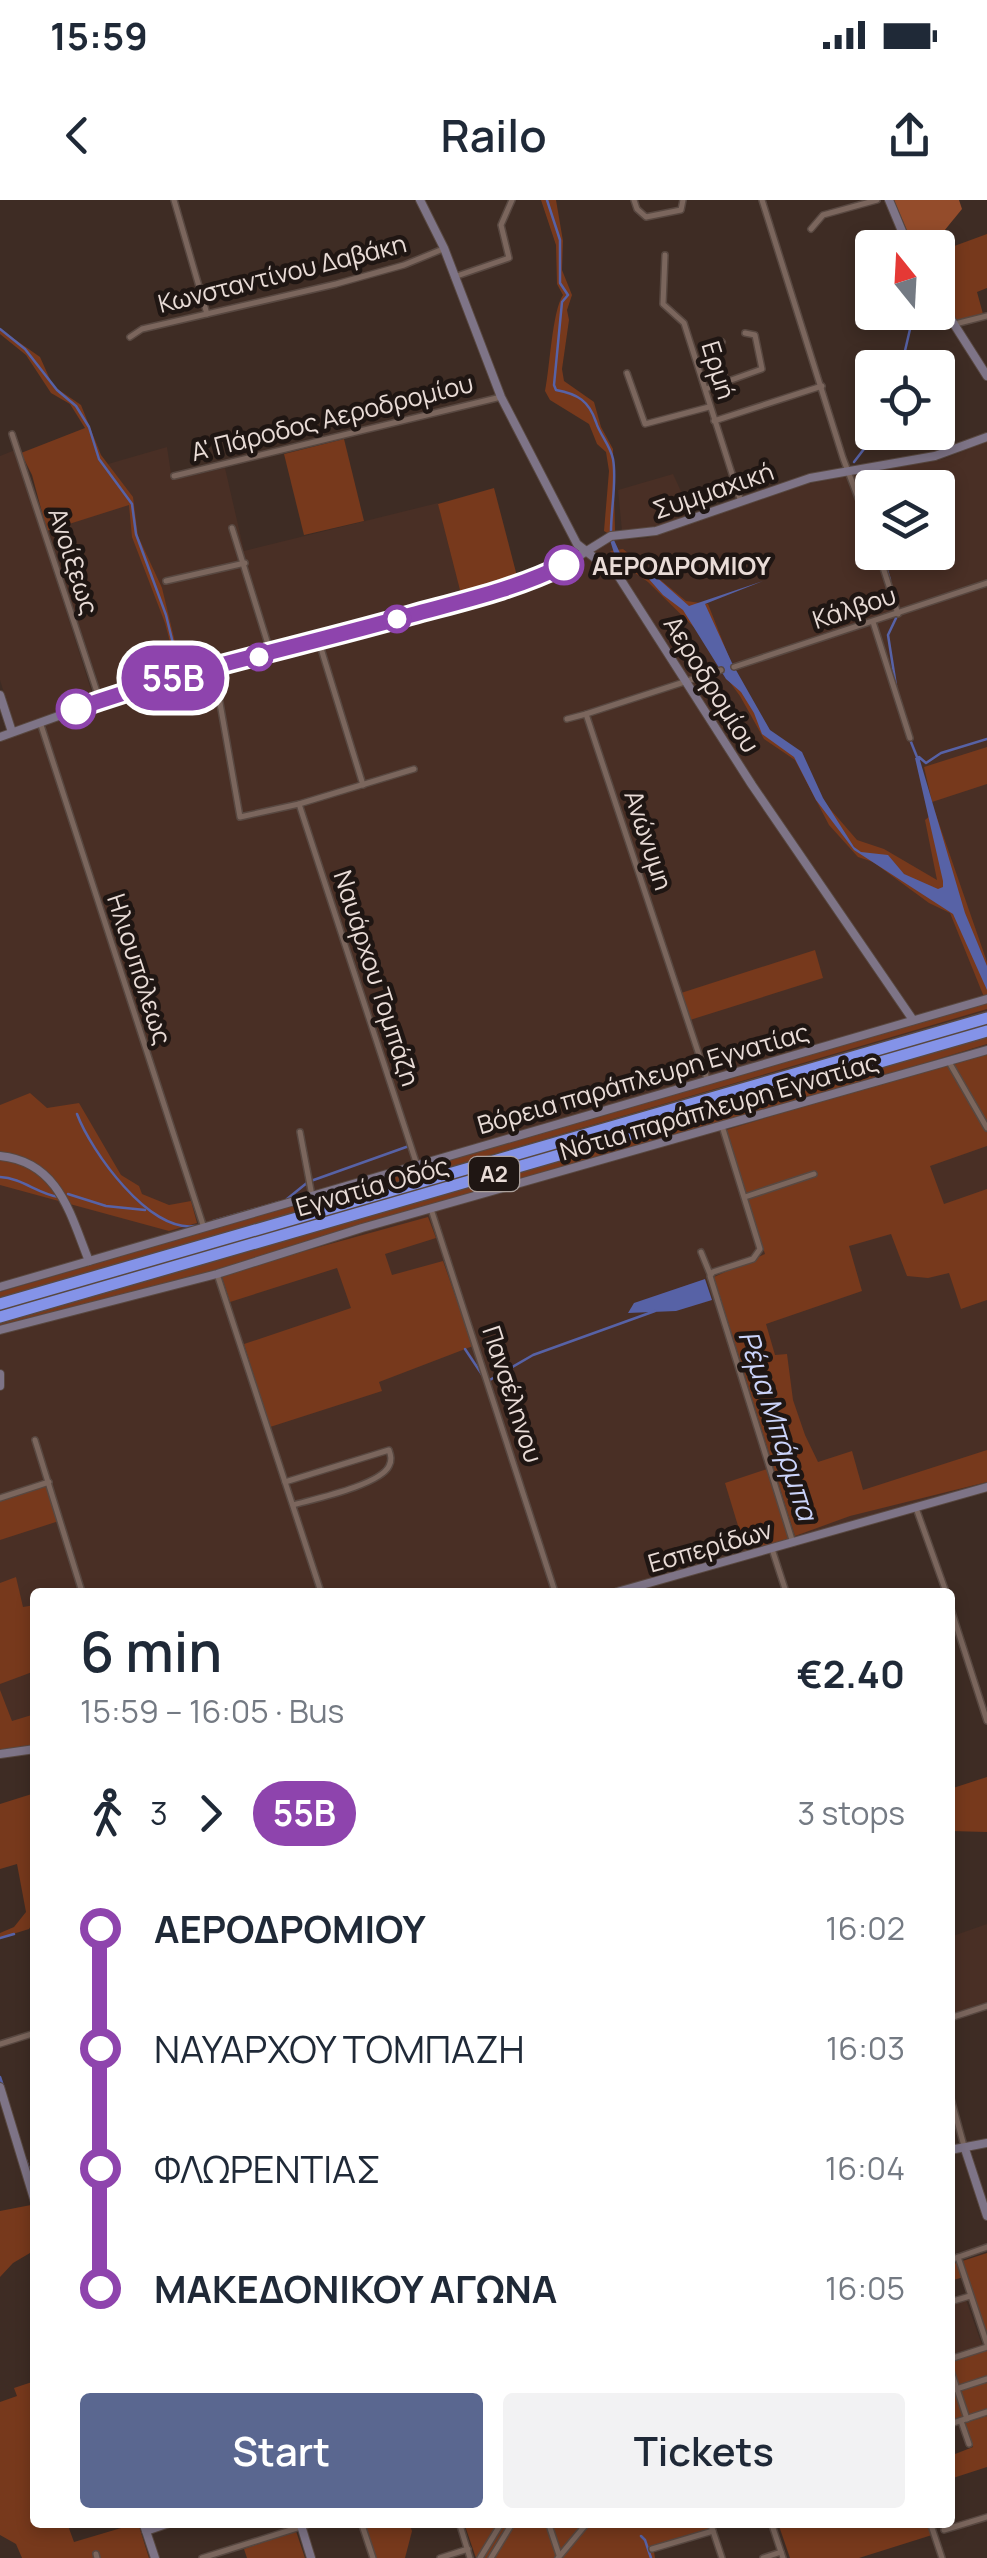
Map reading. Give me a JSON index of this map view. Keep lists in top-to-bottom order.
{
  "streets": {
    "highway": ["Α2", "Εγνατία Οδός"],
    "street": [
      "Κωνσταντίνου Δαβάκη",
      "Ερμή",
      "Α' Πάροδος Αεροδρομίου",
      "Συμμαχική",
      "Ανοίξεως",
      "Κάλβου",
      "Αεροδρομίου",
      "Ανώνυμη",
      "Ηλιουπόλεως",
      "Ναυάρχου Τομπάζη",
      "Βόρεια παράπλευρη Εγνατίας",
      "Νότια παράπλευρη Εγνατίας",
      "Πανσέληνου",
      "Εσπερίδων"
    ]
  },
  "crossings": [
    ["Κωνσταντίνου Δαβάκη", "Αεροδρομίου"],
    ["Ερμή", "Συμμαχική"],
    ["Α' Πάροδος Αεροδρομίου", "Αεροδρομίου"],
    ["Συμμαχική", "Ανοίξεως"],
    ["Συμμαχική", "Αεροδρομίου"],
    ["Συμμαχική", "Ηλιουπόλεως"],
    ["Αεροδρομίου", "Βόρεια παράπλευρη Εγνατίας"],
    ["Ανώνυμη", "Βόρεια παράπλευρη Εγνατίας"],
    ["Ηλιουπόλεως", "Βόρεια παράπλευρη Εγνατίας"],
    ["Ναυάρχου Τομπάζη", "Βόρεια παράπλευρη Εγνατίας"],
    ["Νότια παράπλευρη Εγνατίας", "Πανσέληνου"]
  ],
  "water": ["Ρέμα Μπάρμπα"],
  "places": ["ΑΕΡΟΔΡΟΜΙΟΥ"],
  "lines": ["bus line 55Β"],
  "north": "top",
  "page": {
    "status": "15:59",
    "header": "Railo",
    "on_map": "55Β",
    "heading": ["6 min", "15:59 – 16:05 · Bus", "€2.40"],
    "legs": ["3", "55Β", "3 stops"],
    "list": [
      {
        "name": "ΑΕΡΟΔΡΟΜΙΟΥ",
        "value": "16:02"
      },
      {
        "name": "ΝΑΥΑΡΧΟΥ ΤΟΜΠΑΖΗ",
        "value": "16:03"
      },
      {
        "name": "ΦΛΩΡΕΝΤΙΑΣ",
        "value": "16:04"
      },
      {
        "name": "ΜΑΚΕΔΟΝΙΚΟΥ ΑΓΩΝΑ",
        "value": "16:05"
      }
    ],
    "buttons": ["Start", "Tickets"]
  }
}
